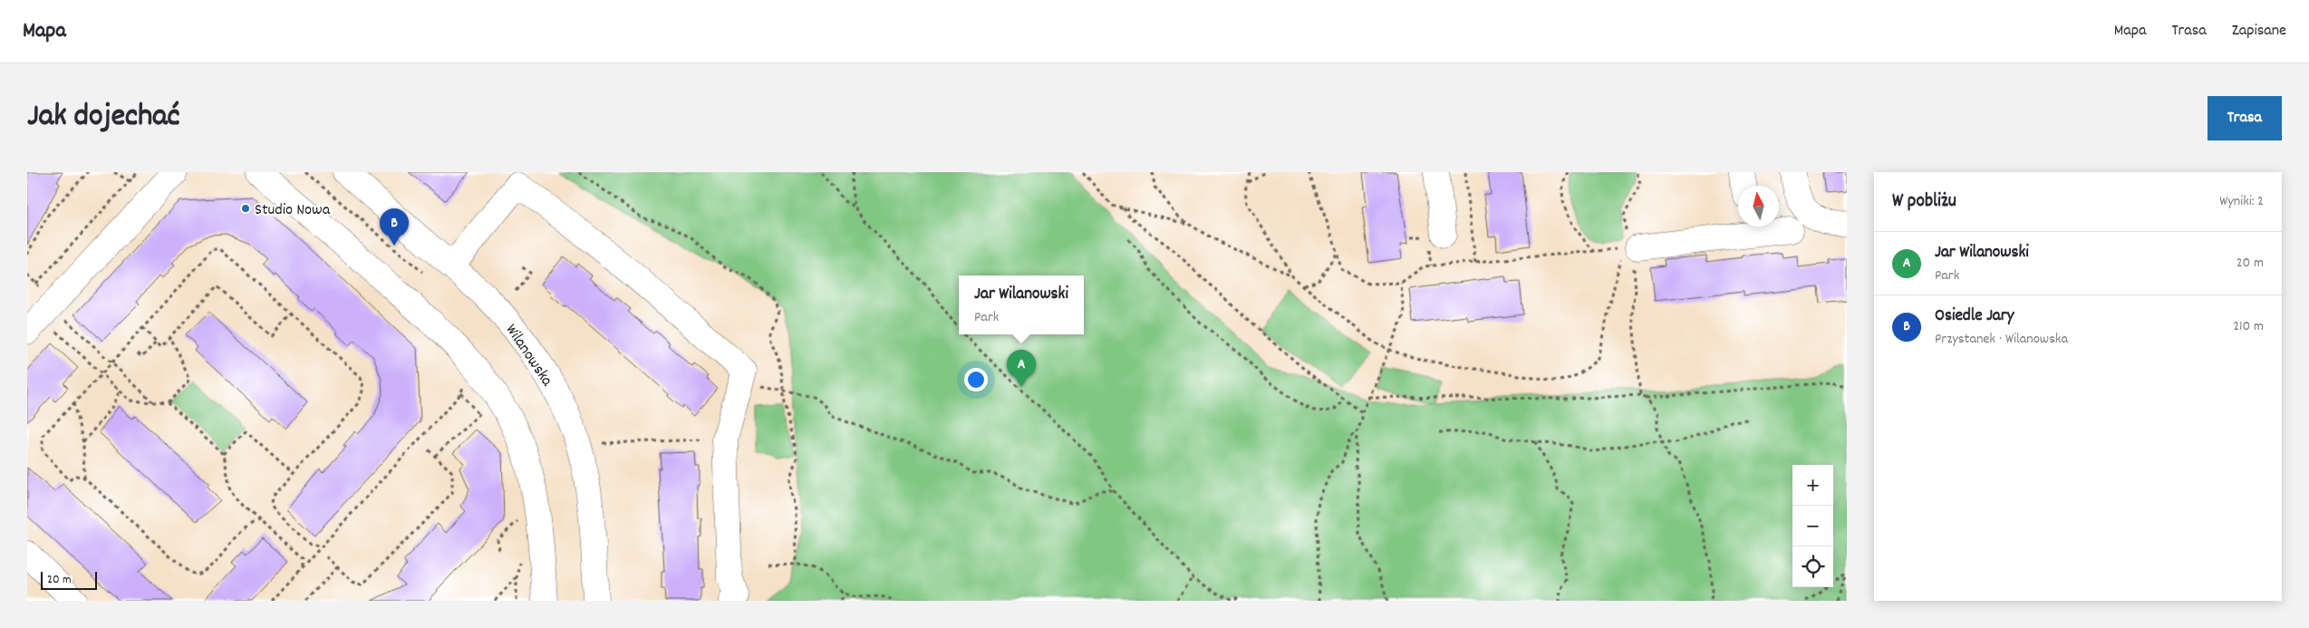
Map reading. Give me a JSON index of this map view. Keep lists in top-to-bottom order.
{
  "streets": {
    "street": ["Wilanowska"]
  },
  "places": ["Studio Nowa"],
  "scale_bar": "20 m",
  "north": "top",
  "page": {
    "header": "Mapa",
    "nav": ["Mapa", "Trasa", "Zapisane"],
    "title": "Jak dojechać",
    "buttons": "Trasa",
    "heading": ["W pobliżu", "Wyniki: 2"],
    "pins": ["B", "A"],
    "list": [
      {
        "mark": "A",
        "name": "Jar Wilanowski",
        "note": "Park",
        "value": "20 m"
      },
      {
        "mark": "B",
        "name": "Osiedle Jary",
        "note": "Przystanek · Wilanowska",
        "value": "210 m"
      }
    ],
    "popup": ["Jar Wilanowski", "Park"],
    "map_buttons": ["+", "−"],
    "scale": "20 m"
  }
}
